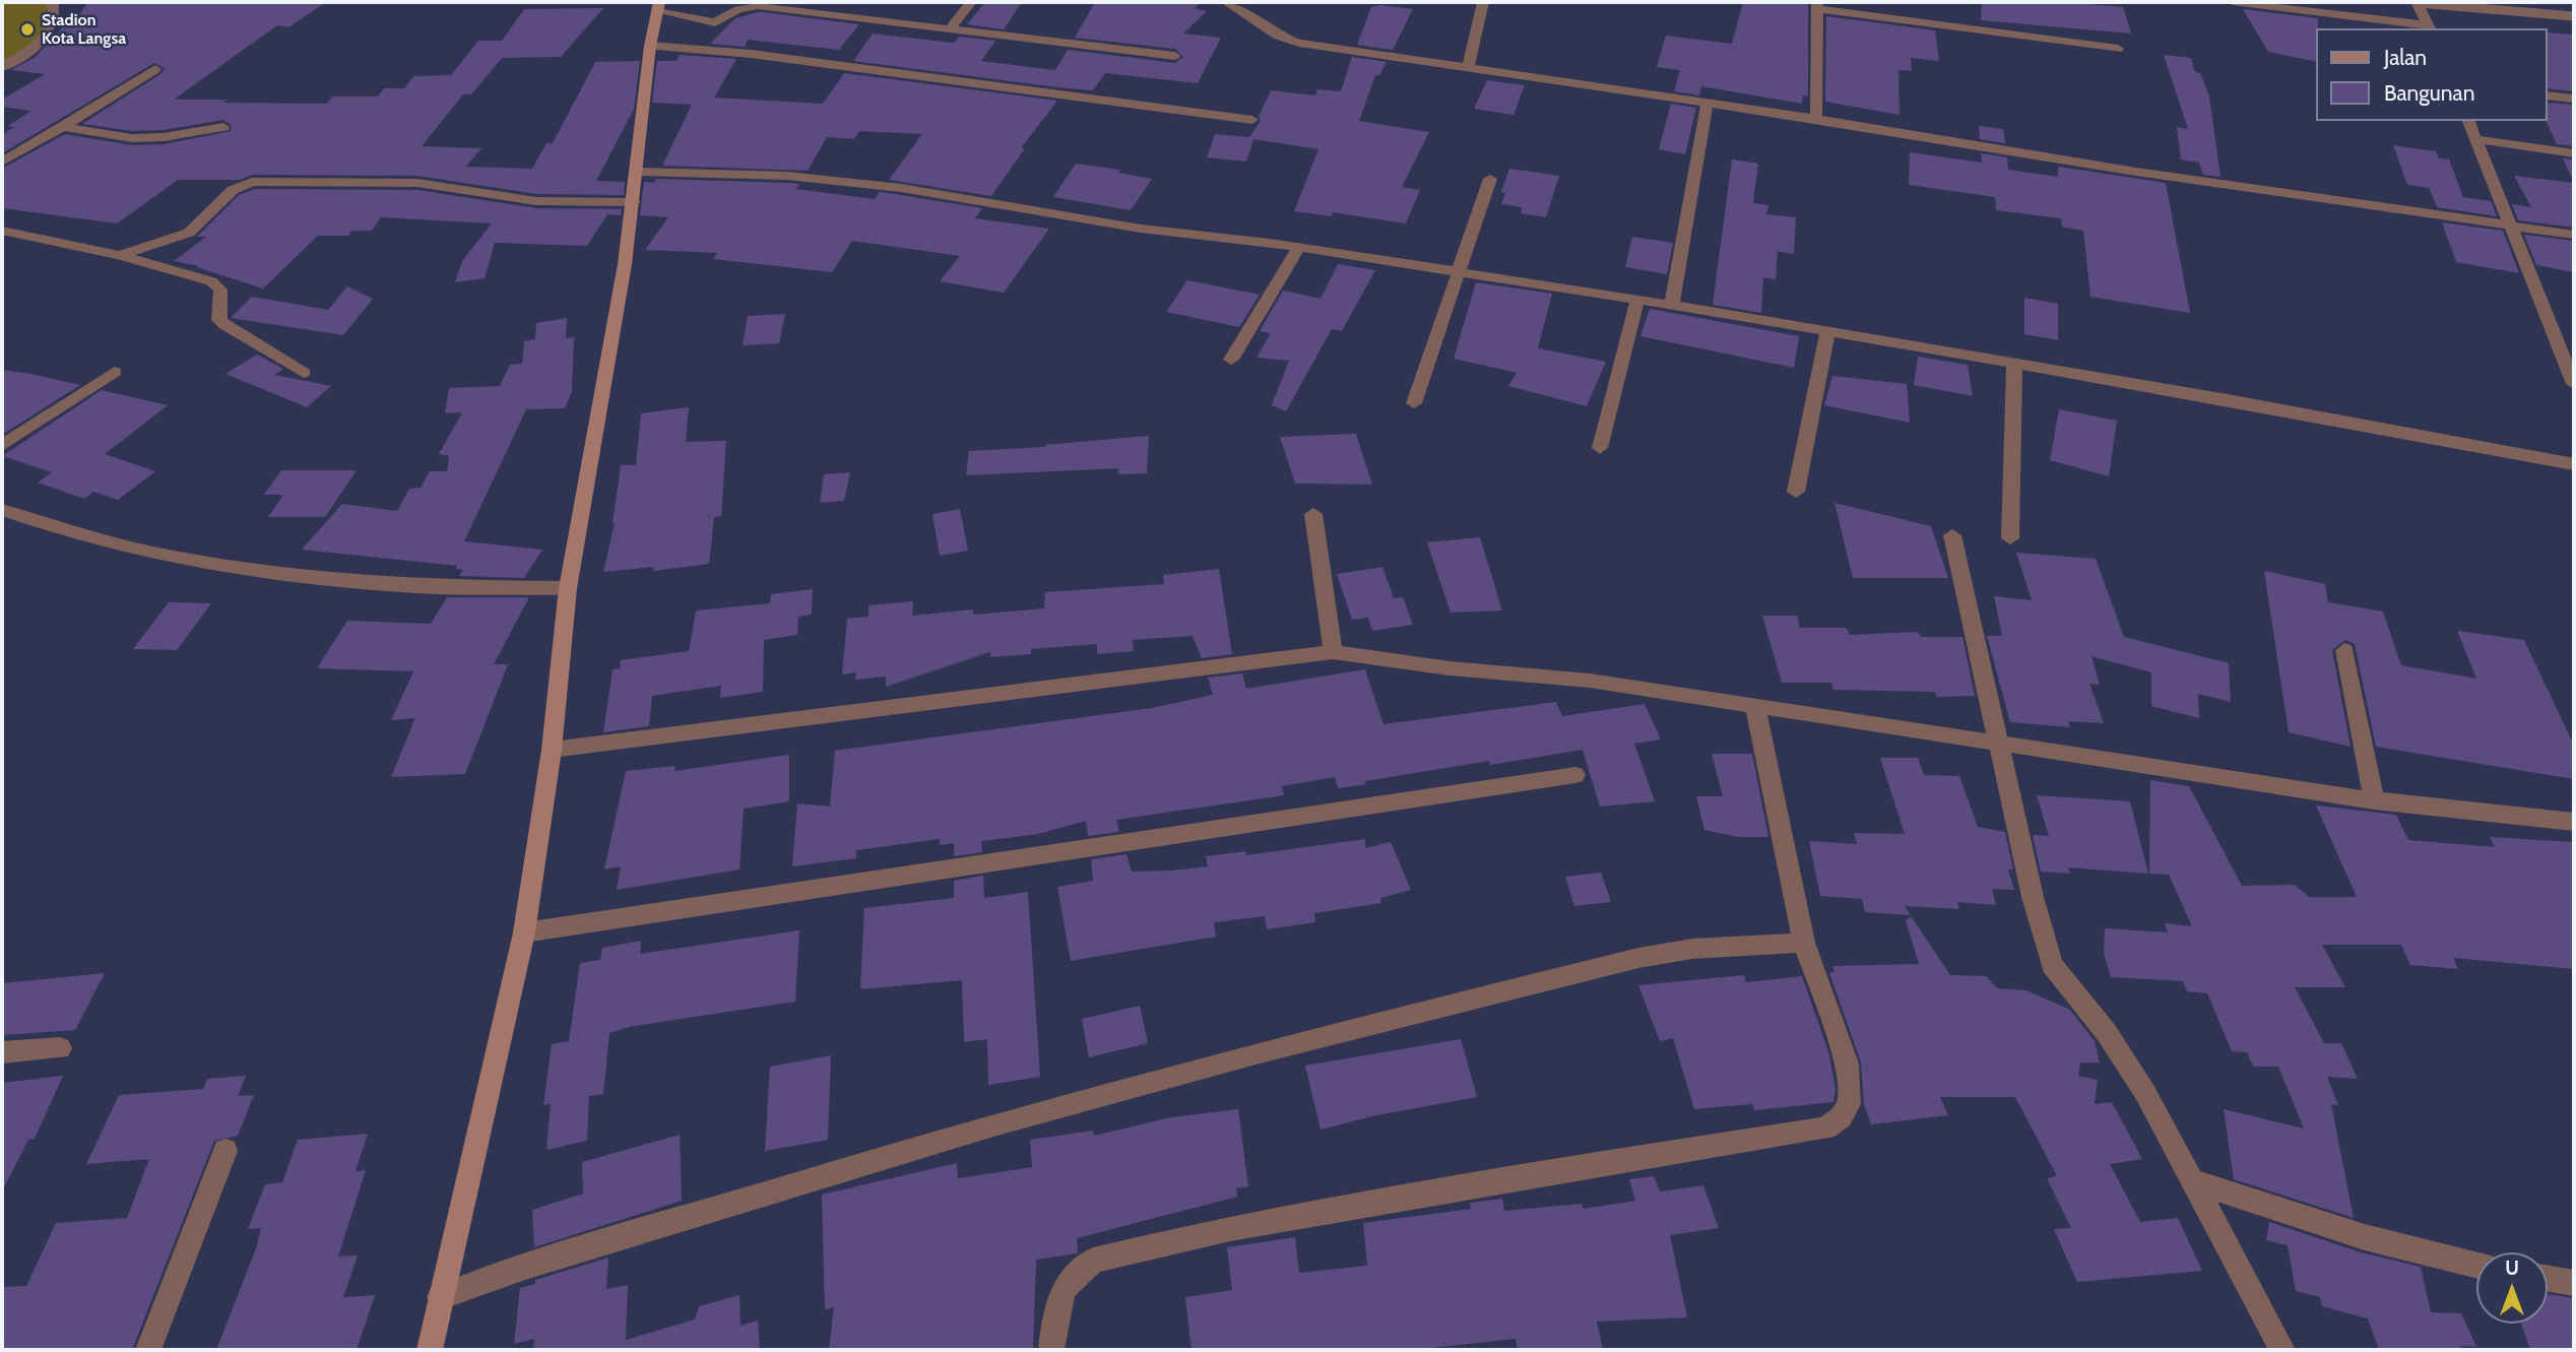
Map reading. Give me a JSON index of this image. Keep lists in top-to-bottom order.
{
  "places": ["Stadion Kota Langsa"],
  "legend": ["Jalan", "Bangunan"],
  "north": "top"
}
